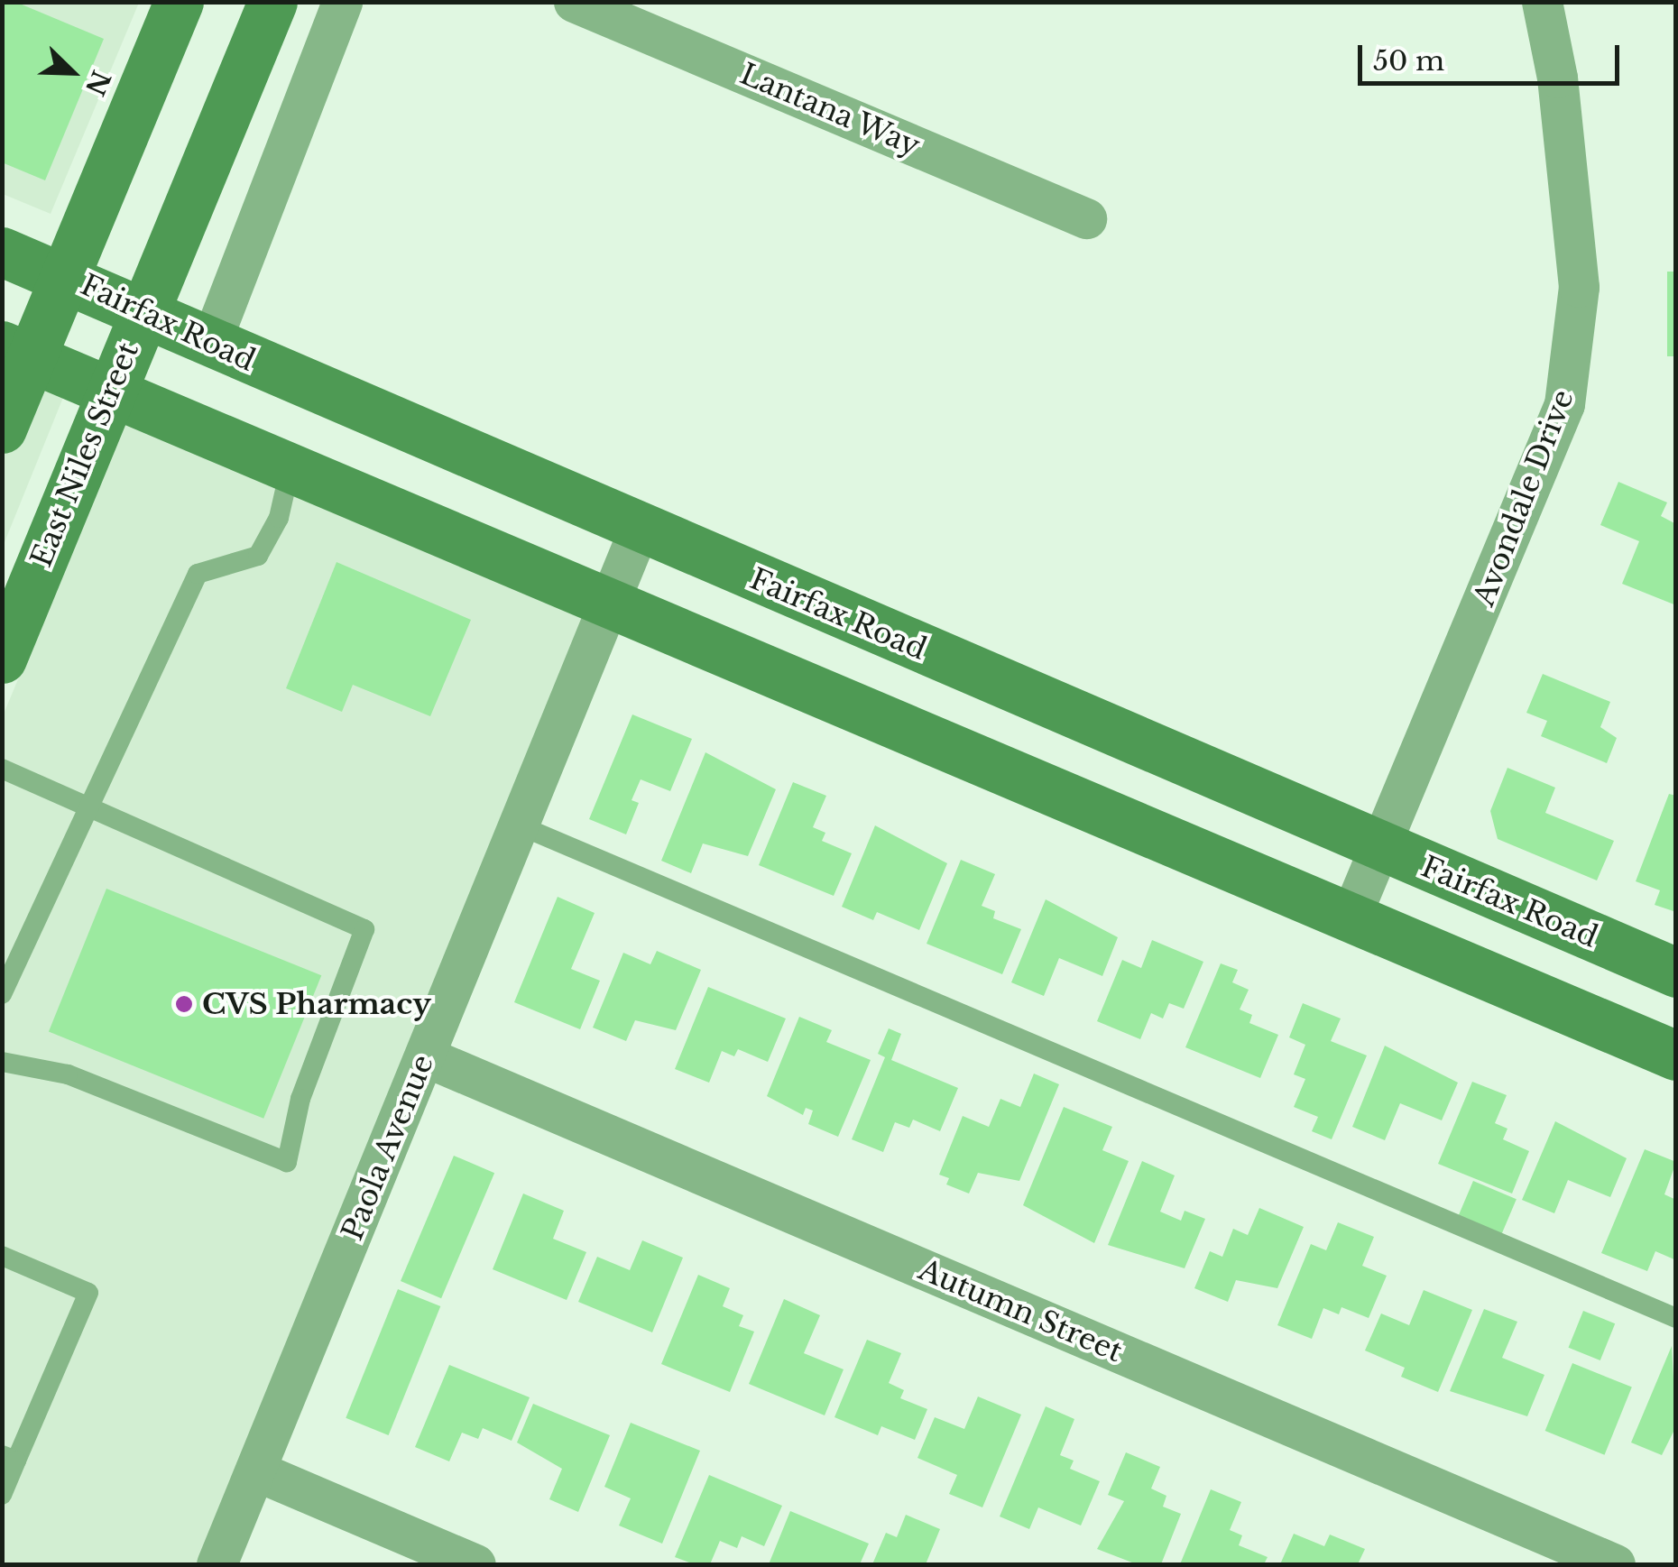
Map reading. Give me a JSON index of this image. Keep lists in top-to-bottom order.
{
  "streets": {
    "main road": ["Fairfax Road", "East Niles Street"],
    "street": [
      "Lantana Way",
      "Avondale Drive",
      "Paola Avenue",
      "Autumn Street"
    ]
  },
  "crossings": [
    ["Fairfax Road", "East Niles Street"],
    ["Fairfax Road", "Avondale Drive"],
    ["Fairfax Road", "Paola Avenue"],
    ["Paola Avenue", "Autumn Street"]
  ],
  "places": ["CVS Pharmacy"],
  "scale_bar": "50 m",
  "north": "bottom right"
}
